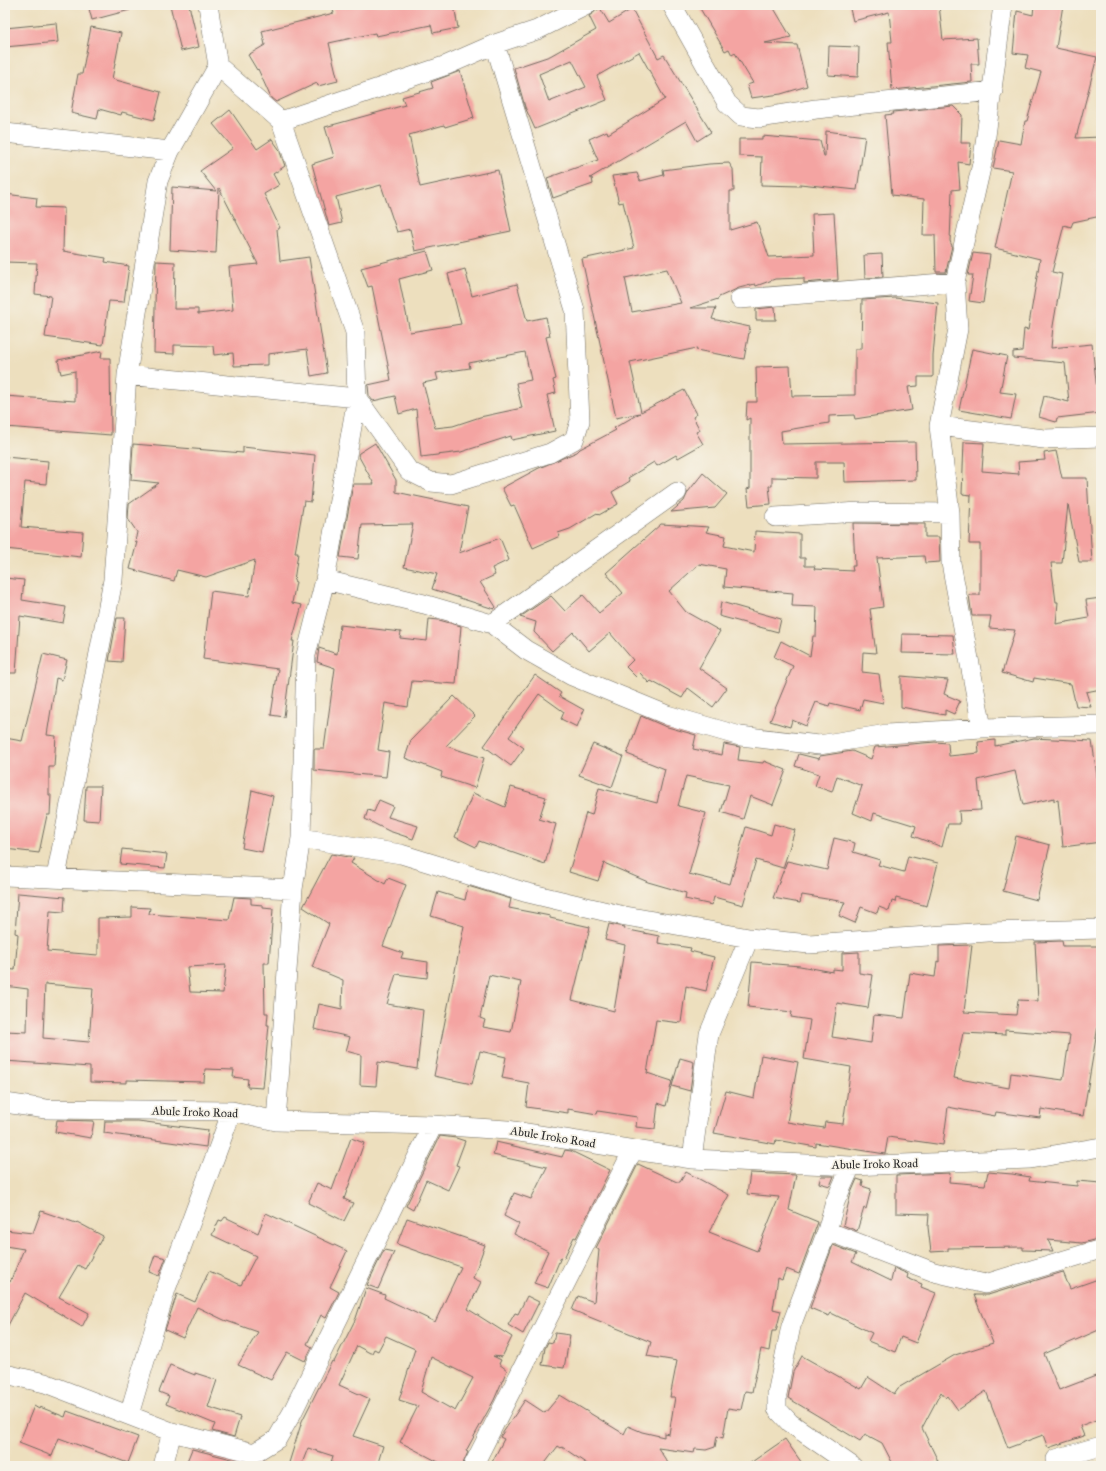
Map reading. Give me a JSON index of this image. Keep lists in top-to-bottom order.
{
  "streets": {
    "street": ["Abule Iroko Road"]
  }
}
